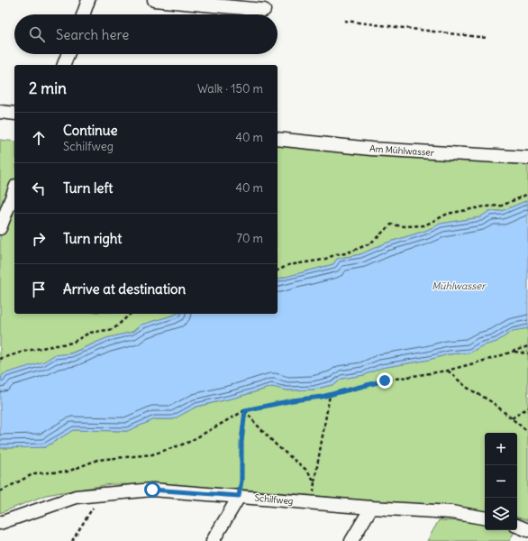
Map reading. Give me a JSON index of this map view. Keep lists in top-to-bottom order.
{
  "streets": {
    "street": ["Am Mühlwasser", "Schilfweg"]
  },
  "water": ["Mühlwasser"],
  "page": {
    "search": "Search here",
    "heading": ["2 min", "Walk · 150 m"],
    "list": [
      ["Continue", "Schilfweg", "40 m"],
      ["Turn left", "40 m"],
      ["Turn right", "70 m"],
      "Arrive at destination"
    ],
    "map_buttons": ["+", "−"]
  }
}
